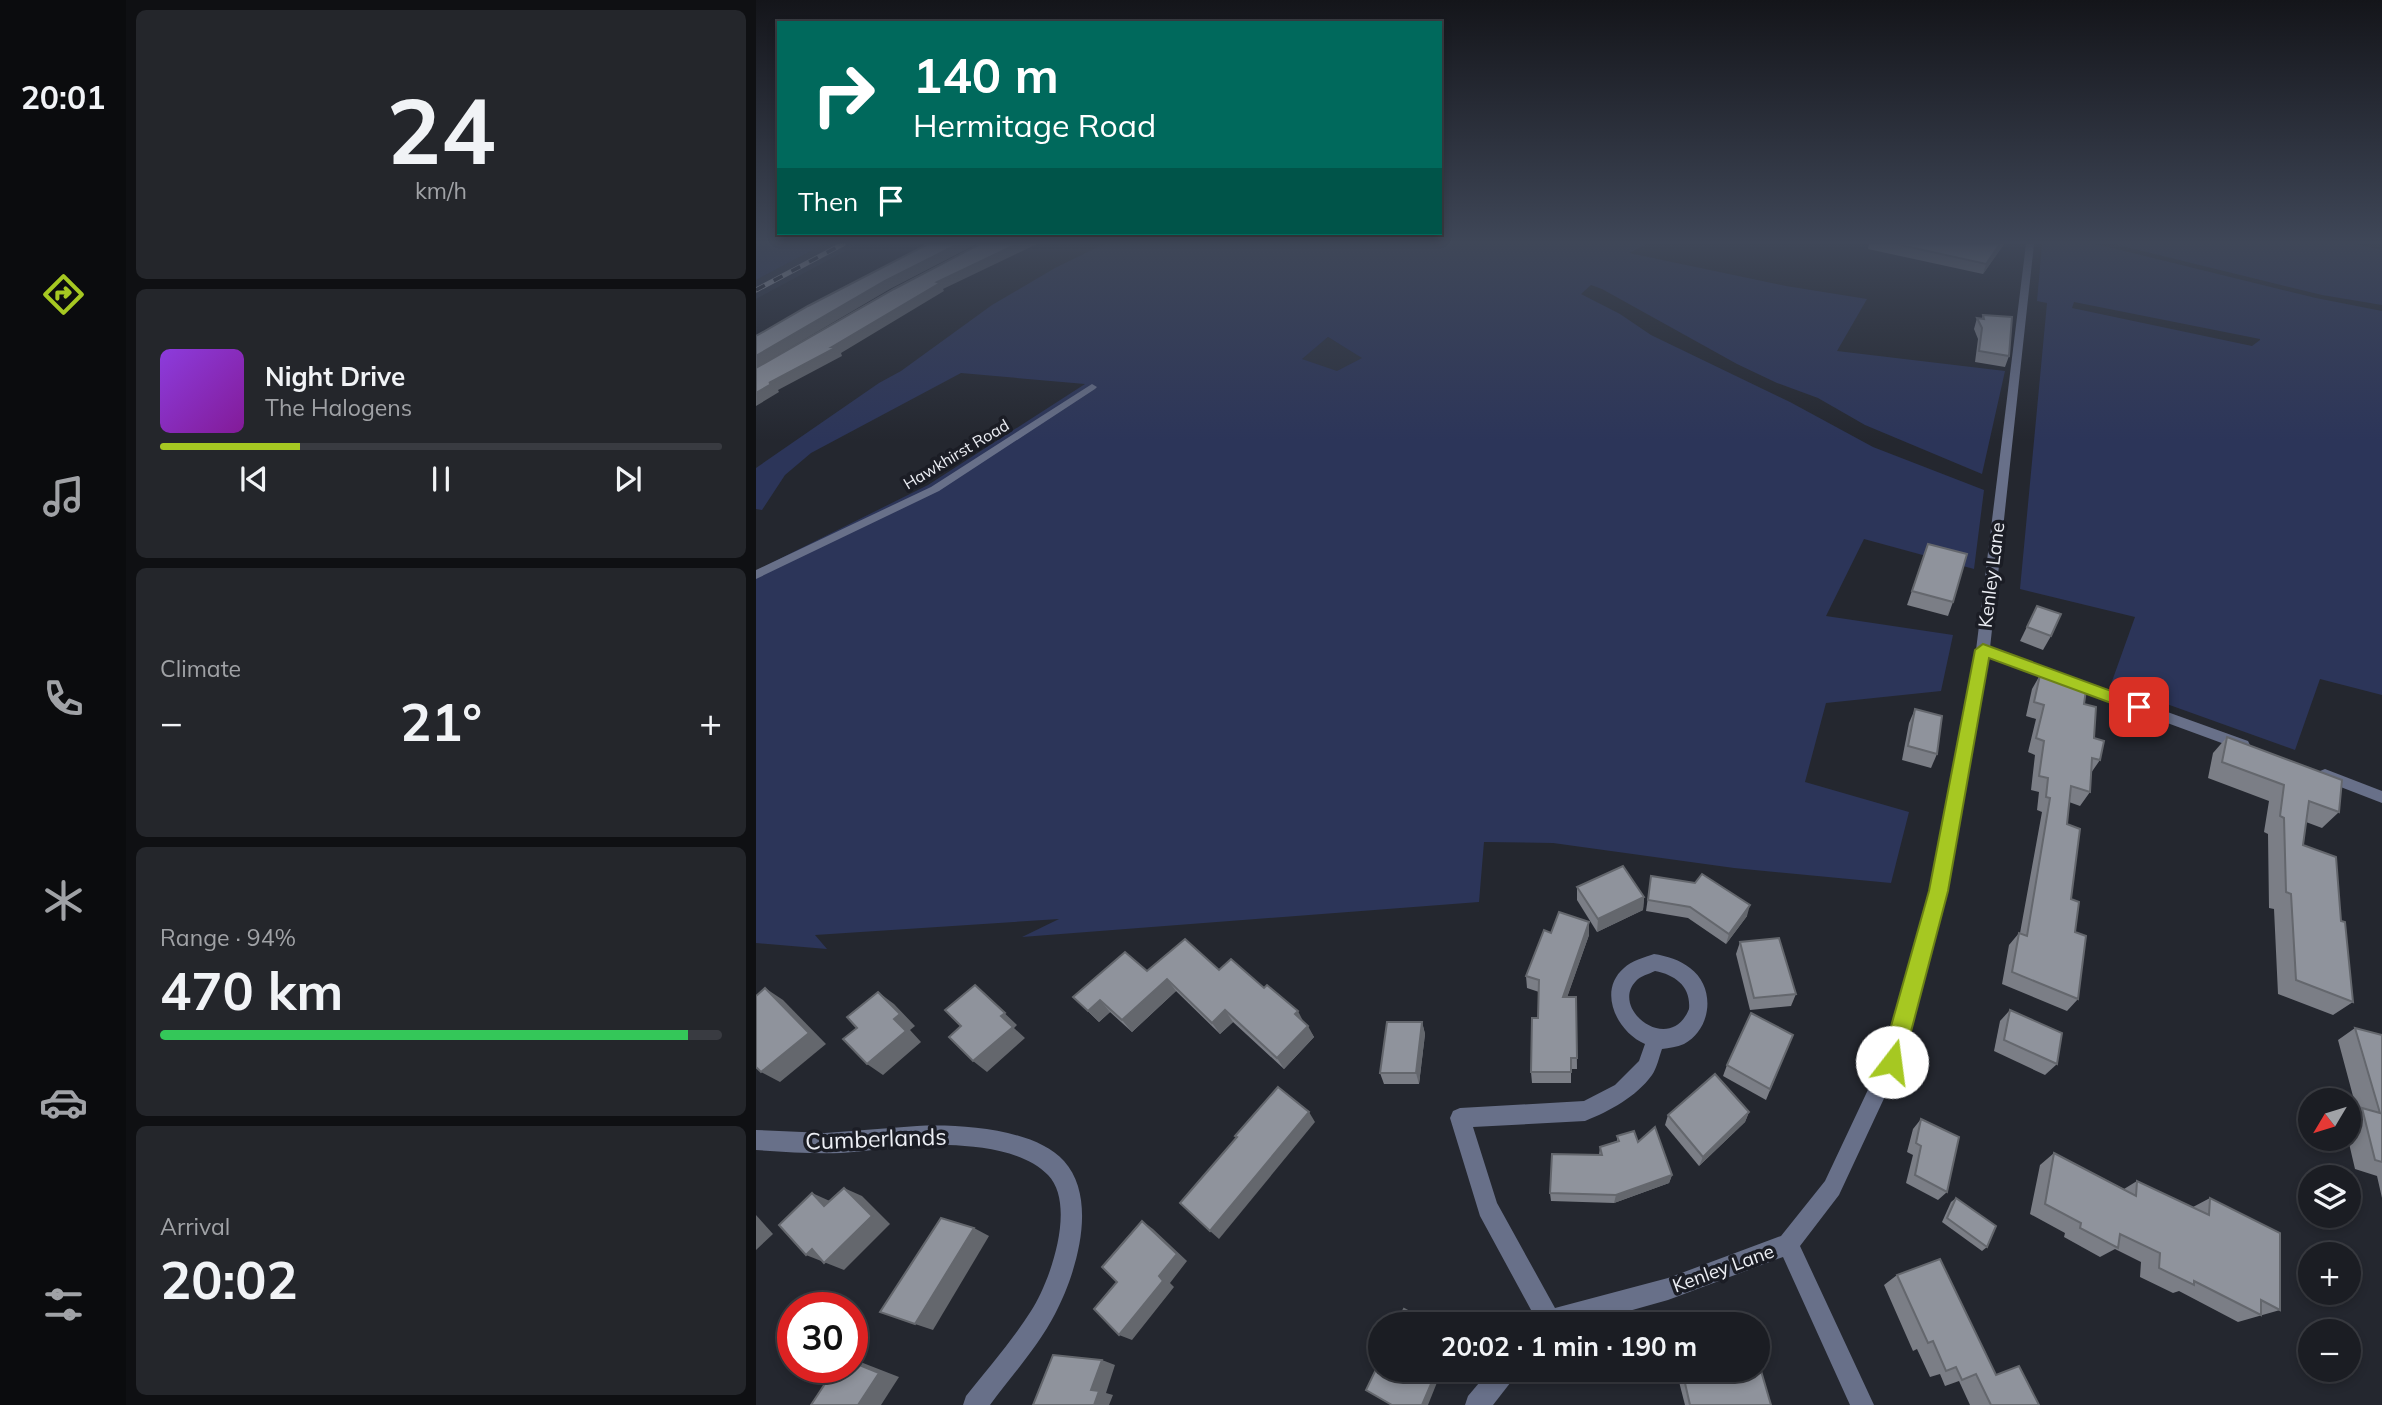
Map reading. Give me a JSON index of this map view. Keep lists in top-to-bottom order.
{
  "streets": {
    "street": ["Hawkhirst Road", "Kenley Lane", "Cumberlands"]
  },
  "north": "bottom left",
  "page": {
    "tabs": "20:01",
    "tile": [
      ["24", "km/h"],
      "Climate",
      ["Range · 94%", "470 km"],
      ["Arrival", "20:02"]
    ],
    "turn": ["140 m", "Hermitage Road"],
    "then": "Then",
    "song": ["Night Drive", "The Halogens"],
    "heat": ["−", "21°", "+"],
    "map_buttons": ["+", "−"],
    "limit": "30",
    "trip": "20:02 · 1 min · 190 m"
  }
}
